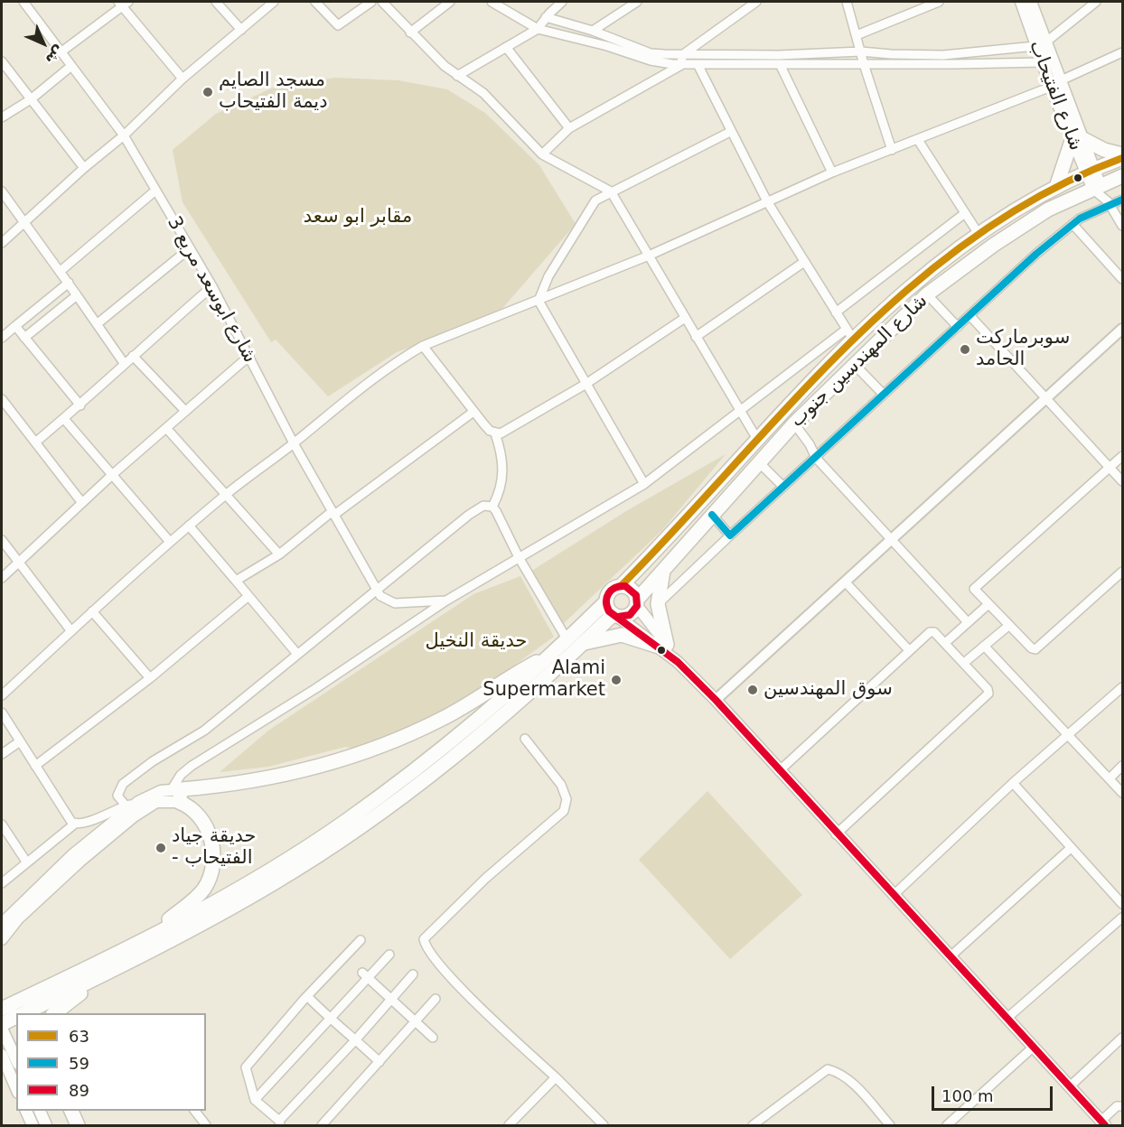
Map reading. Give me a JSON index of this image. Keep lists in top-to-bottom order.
{
  "streets": {
    "highway": ["شارع المهندسين جنوب"],
    "main road": ["شارع الفتيحاب"],
    "street": ["شارع ابوسعد مربع 3"]
  },
  "crossings": [
    ["شارع الفتيحاب", "شارع المهندسين جنوب"]
  ],
  "parks": ["مقابر ابو سعد", "حديقة النخيل"],
  "places": [
    "مسجد الصايم ديمة الفتيحاب",
    "سوبرماركت الحامد",
    "Alami Supermarket",
    "سوق المهندسين",
    "حديقة جياد - الفتيحاب"
  ],
  "lines": ["transit line 63", "transit line 59", "transit line 89"],
  "legend": ["63", "59", "89"],
  "scale_bar": "100 m",
  "north": "bottom right"
}
